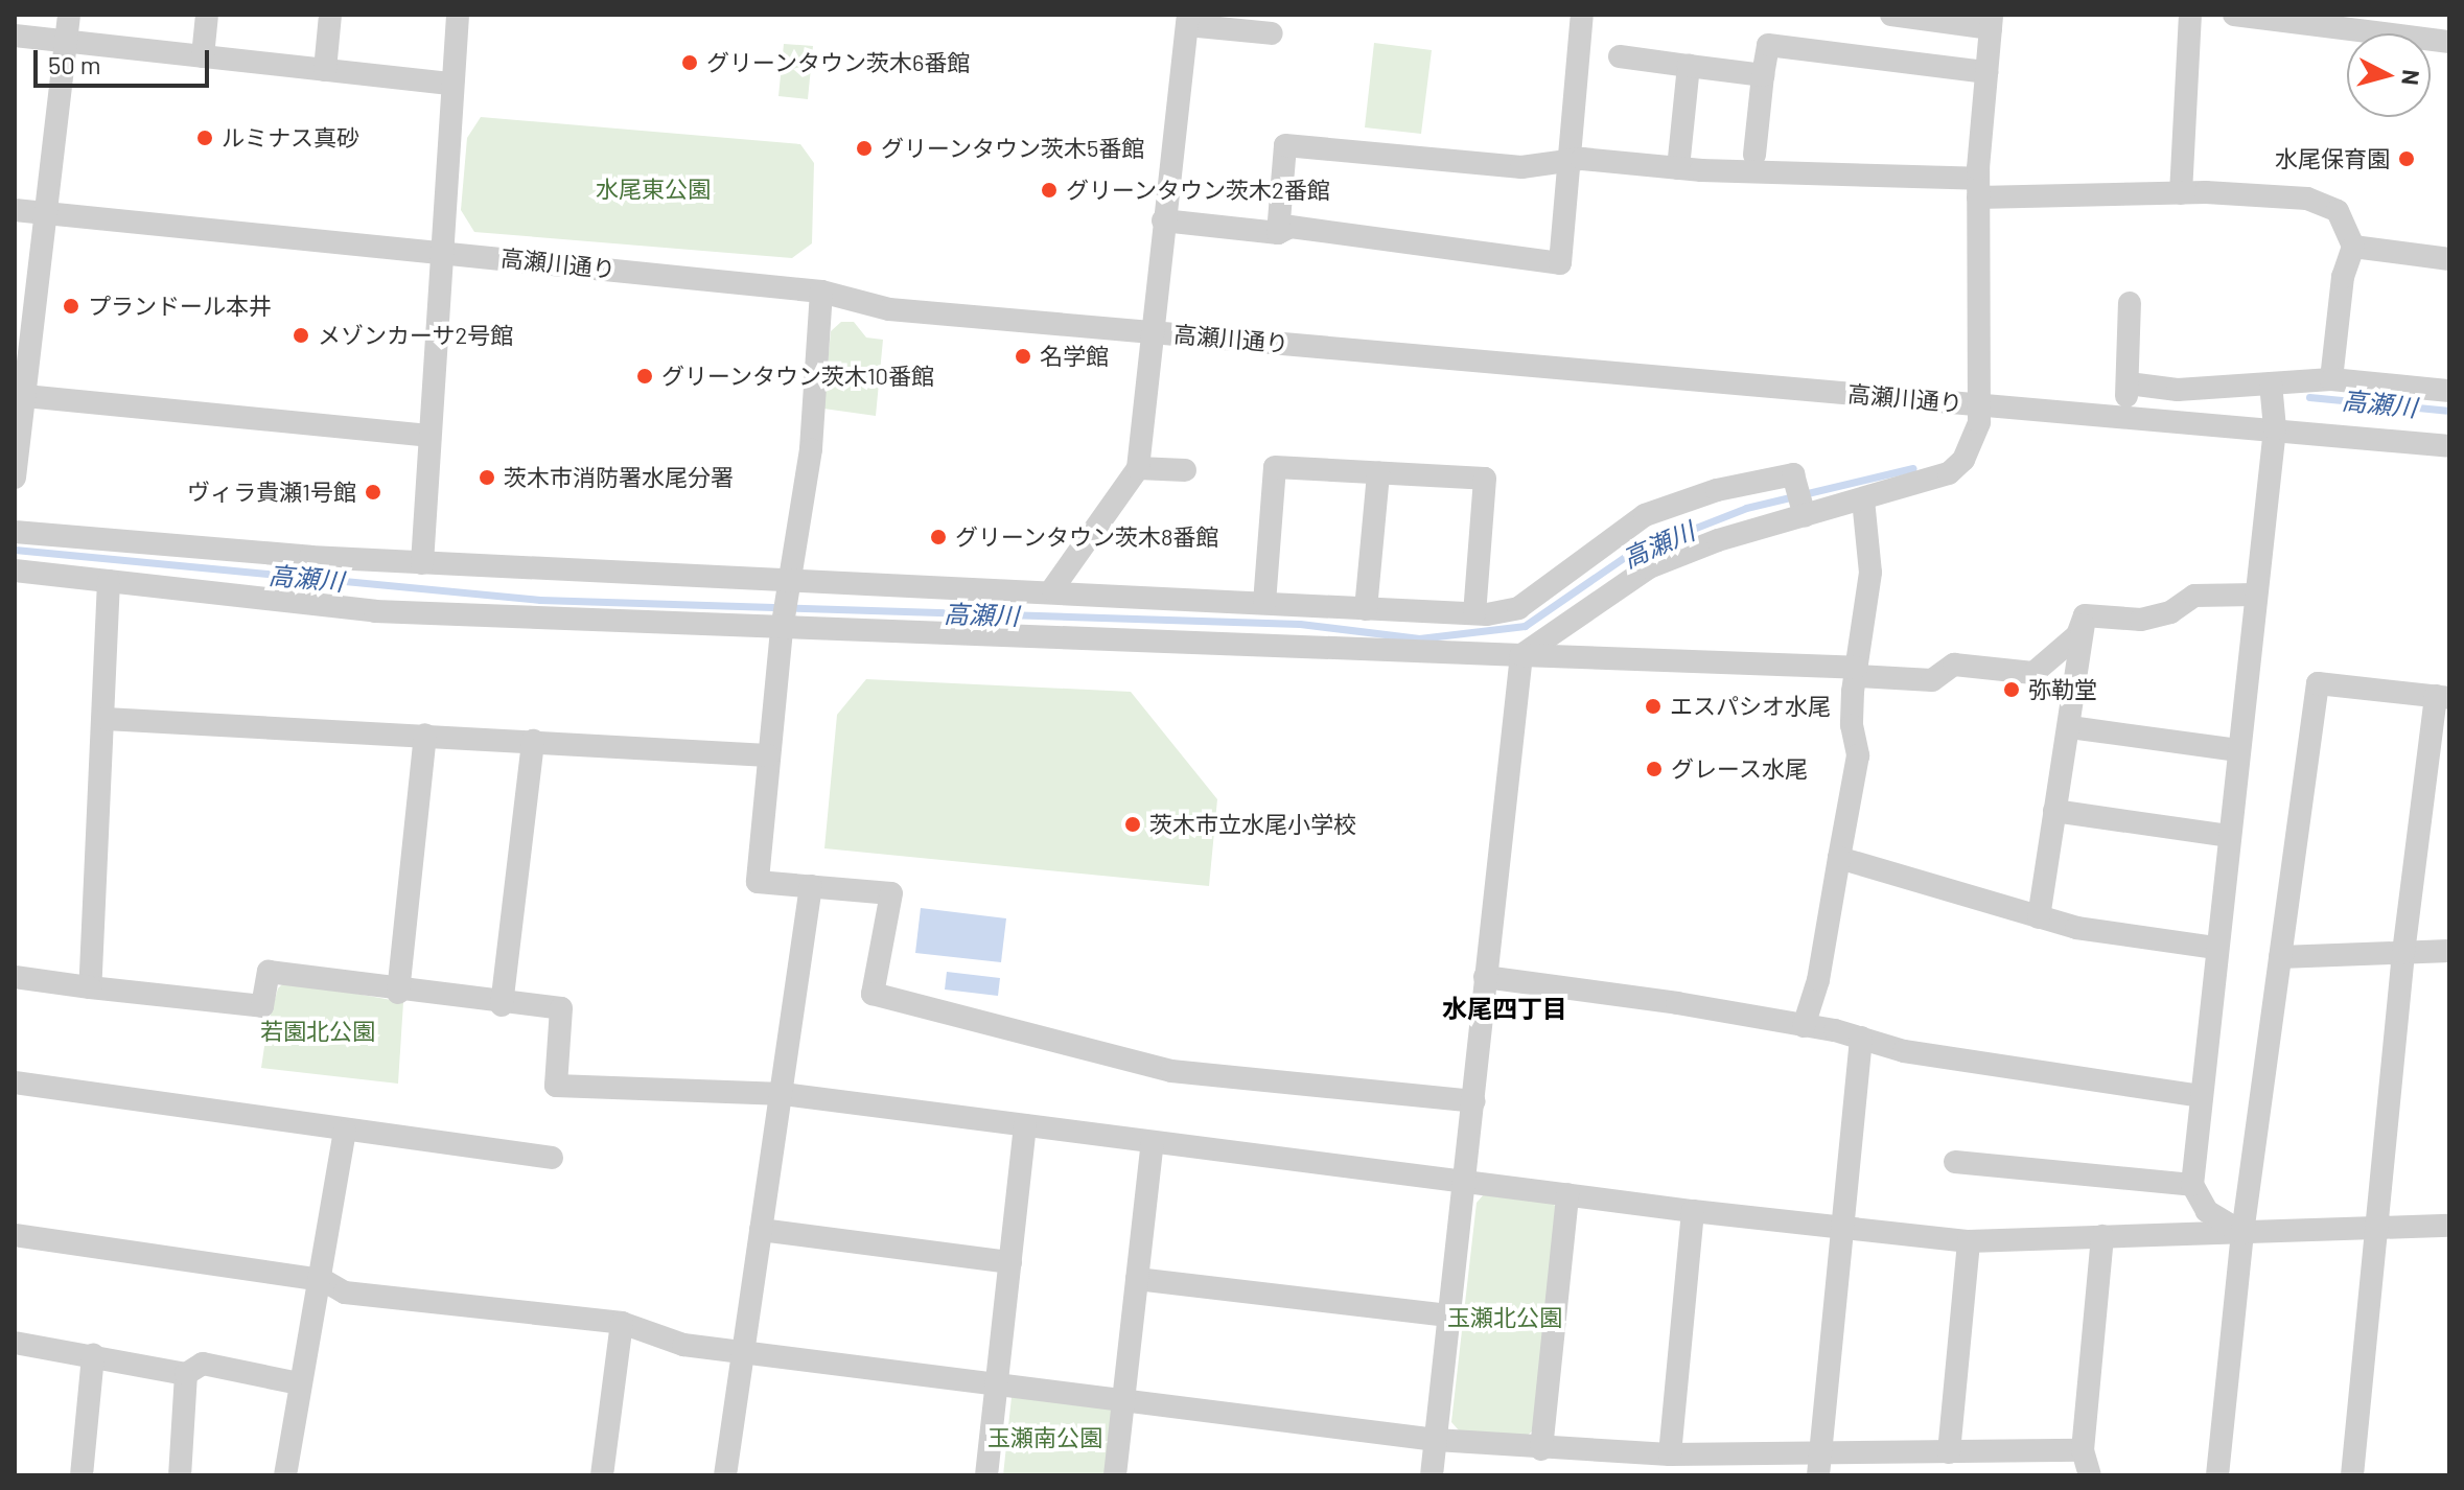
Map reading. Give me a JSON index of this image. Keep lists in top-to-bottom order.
{
  "streets": {
    "street": ["高瀬川通り"]
  },
  "districts": ["水尾四丁目"],
  "water": ["高瀬川"],
  "parks": [
    "水尾東公園",
    "若園北公園",
    "玉瀬北公園",
    "玉瀬南公園"
  ],
  "places": [
    "グリーンタウン茨木6番館",
    "ルミナス真砂",
    "グリーンタウン茨木5番館",
    "水尾保育園",
    "グリーンタウン茨木2番館",
    "プランドール本井",
    "メゾンカーサ2号館",
    "名学館",
    "グリーンタウン茨木10番館",
    "茨木市消防署水尾分署",
    "ヴィラ貴瀬1号館",
    "グリーンタウン茨木8番館",
    "弥勒堂",
    "エスパシオ水尾",
    "グレース水尾",
    "茨木市立水尾小学校"
  ],
  "scale_bar": "50 m",
  "north": "right"
}
